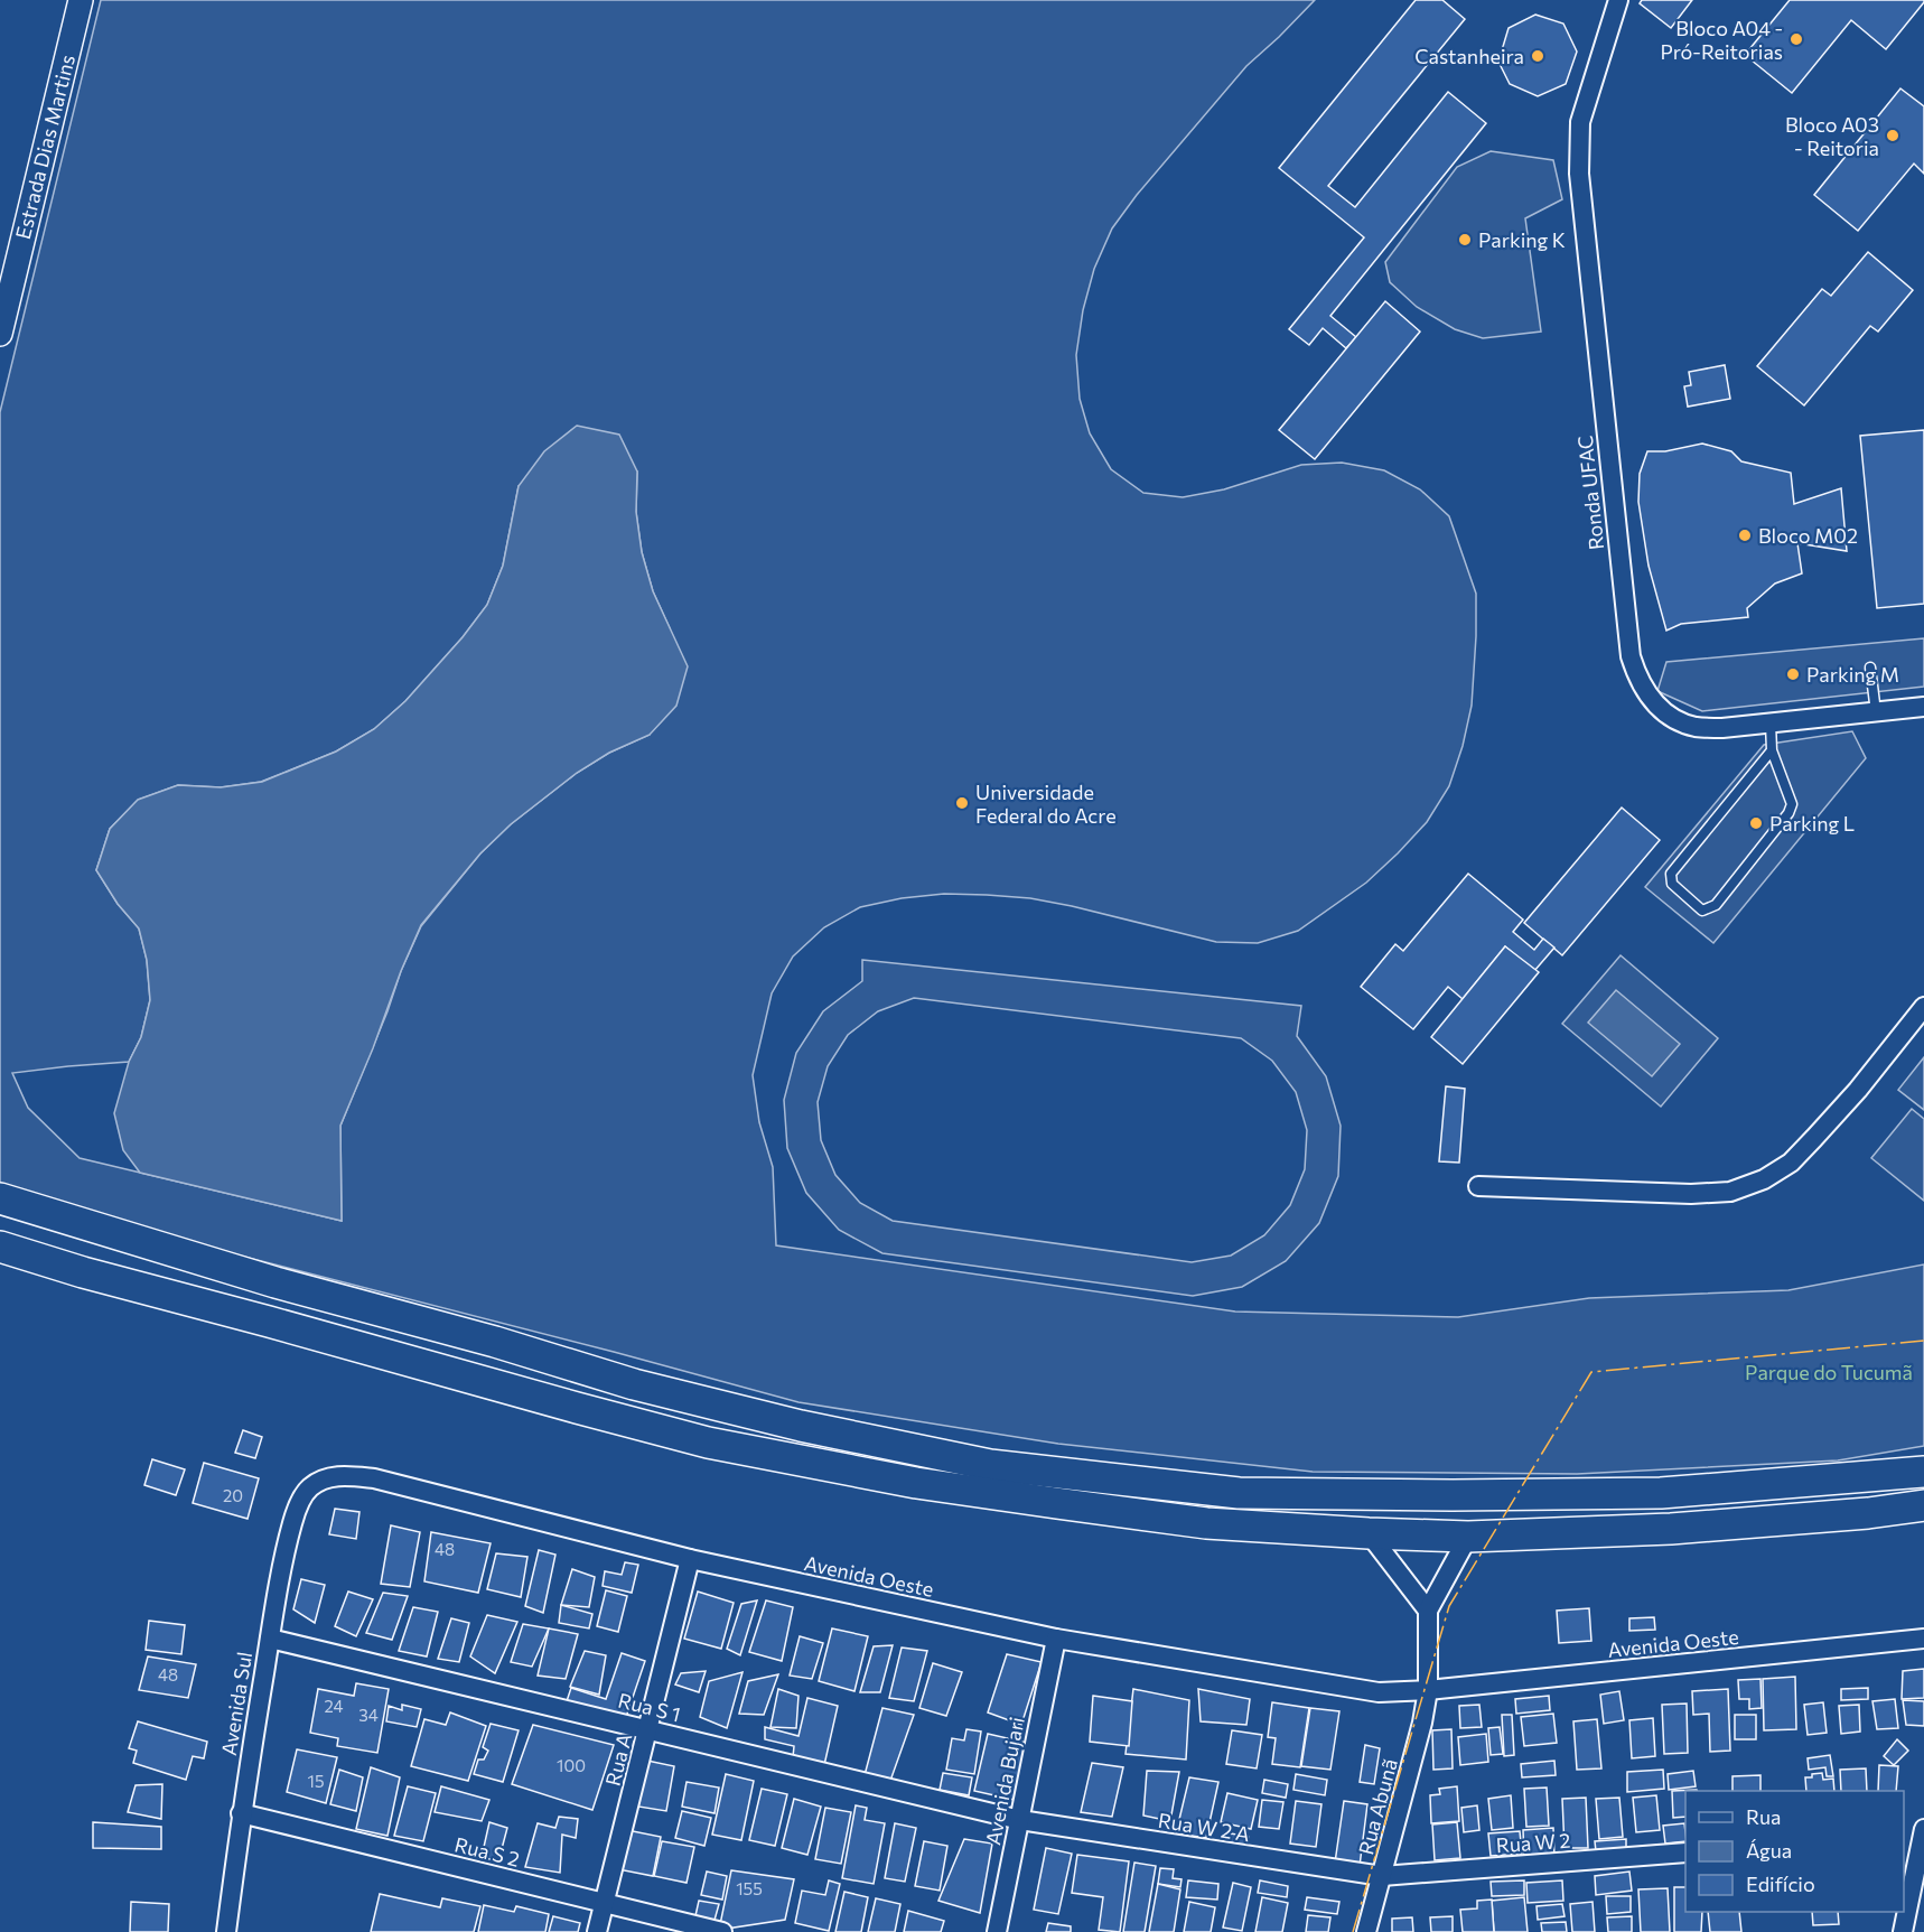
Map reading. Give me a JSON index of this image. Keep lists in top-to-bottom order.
{
  "streets": {
    "street": [
      "Estrada Dias Martins",
      "Ronda UFAC",
      "Avenida Oeste",
      "Avenida Sul",
      "Rua S 1",
      "Rua A",
      "Avenida Bujari",
      "Rua Abunã",
      "Rua W 2 A",
      "Rua W 2",
      "Rua S 2"
    ]
  },
  "crossings": [
    ["Avenida Oeste", "Avenida Sul"],
    ["Avenida Oeste", "Rua A"],
    ["Avenida Oeste", "Avenida Bujari"],
    ["Avenida Oeste", "Rua Abunã"],
    ["Avenida Sul", "Rua S 1"],
    ["Avenida Sul", "Rua S 2"],
    ["Rua S 1", "Rua A"],
    ["Rua S 1", "Avenida Bujari"],
    ["Rua S 1", "Rua W 2 A"],
    ["Rua A", "Rua S 2"],
    ["Avenida Bujari", "Rua W 2 A"],
    ["Rua Abunã", "Rua W 2 A"],
    ["Rua Abunã", "Rua W 2"],
    ["Rua W 2 A", "Rua W 2"]
  ],
  "parks": ["Parque do Tucumã"],
  "places": [
    "Bloco A04 - Pró-Reitorias",
    "Castanheira",
    "Bloco A03 - Reitoria",
    "Parking K",
    "Bloco M02",
    "Parking M",
    "Universidade Federal do Acre",
    "Parking L"
  ],
  "house_numbers": [
    "20",
    "48",
    "48",
    "24",
    "34",
    "100",
    "15",
    "155"
  ],
  "legend": ["Rua", "Água", "Edifício"]
}
